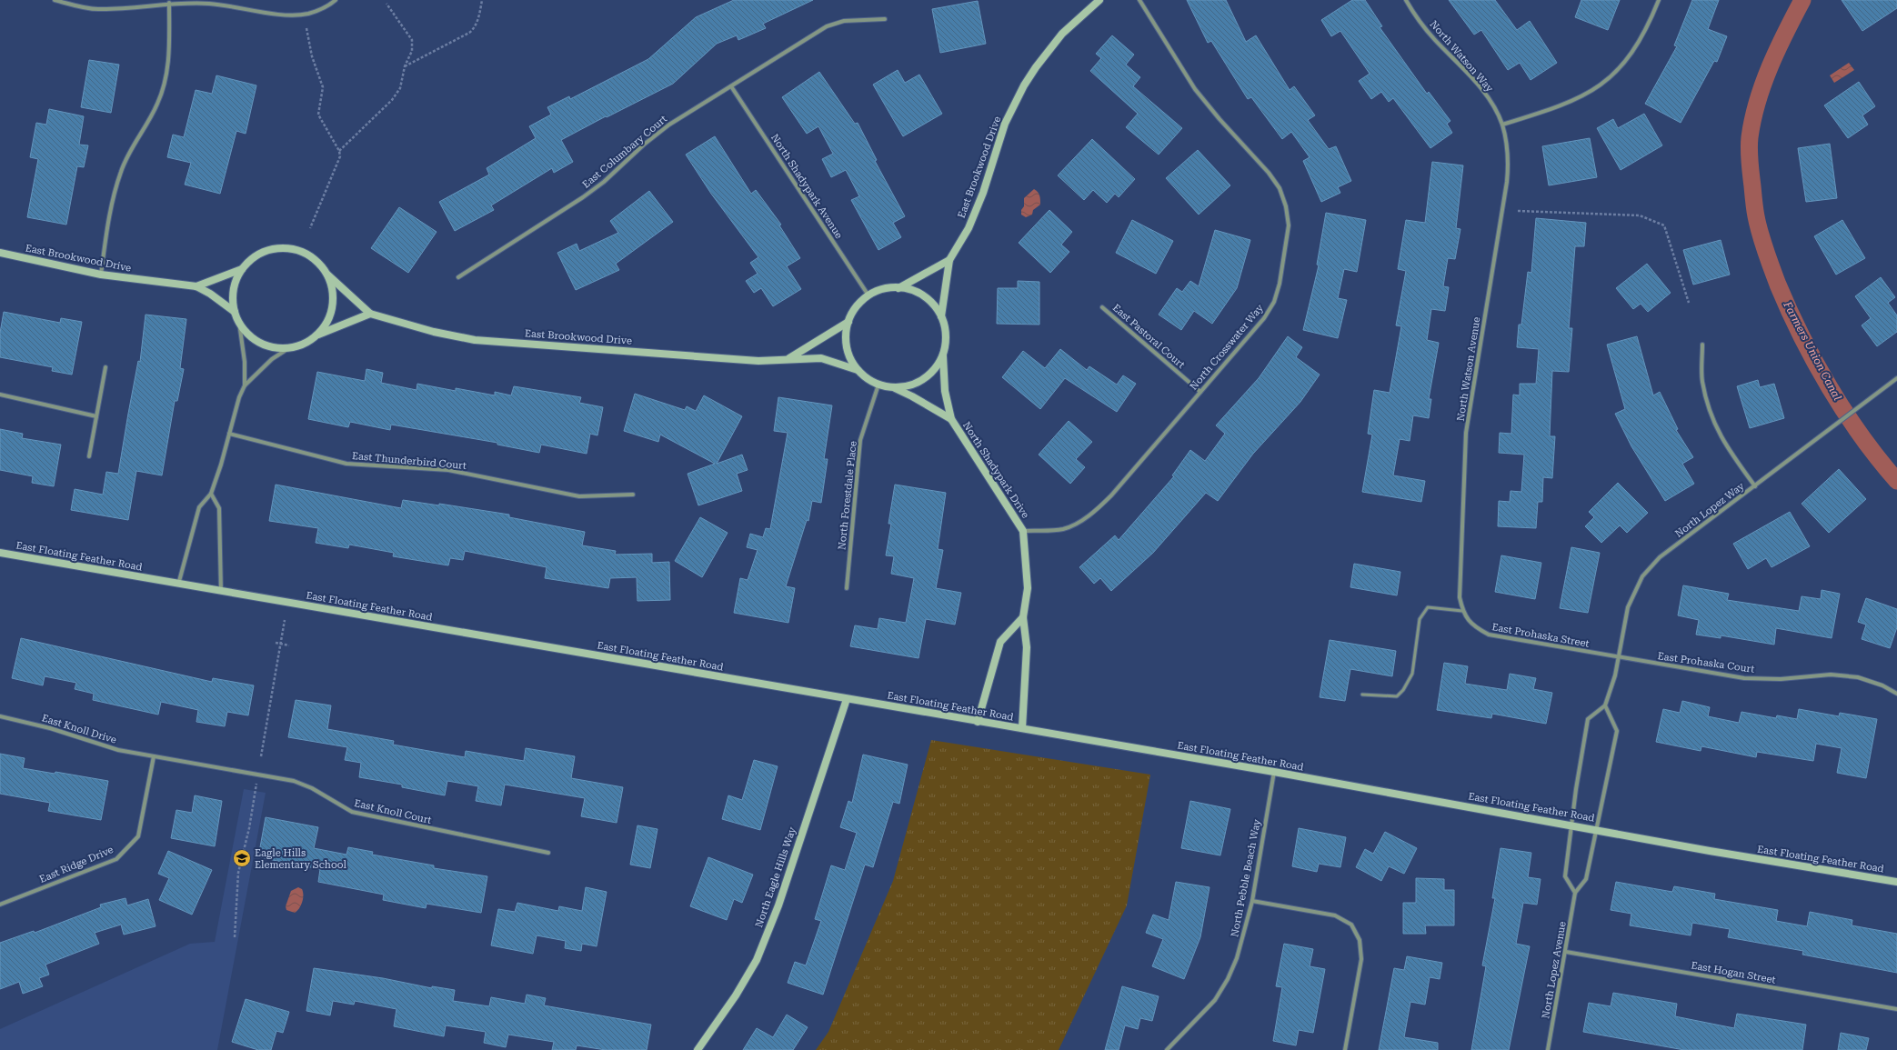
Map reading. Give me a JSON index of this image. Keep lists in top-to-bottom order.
{
  "streets": {
    "street": [
      "North Watson Way",
      "East Columbary Court",
      "East Brookwood Drive",
      "North Shadypark Avenue",
      "East Pastoral Court",
      "North Crosswater Way",
      "North Watson Avenue",
      "East Thunderbird Court",
      "North Shadypark Drive",
      "North Forestdale Place",
      "North Lopez Way",
      "East Floating Feather Road",
      "East Prohaska Street",
      "East Prohaska Court",
      "East Knoll Drive",
      "East Knoll Court",
      "East Ridge Drive",
      "North Eagle Hills Way",
      "North Pebble Beach Way",
      "North Lopez Avenue",
      "East Hogan Street"
    ]
  },
  "crossings": [
    ["North Watson Way", "North Watson Avenue"],
    ["East Columbary Court", "North Shadypark Avenue"],
    ["East Brookwood Drive", "North Shadypark Avenue"],
    ["East Brookwood Drive", "North Shadypark Drive"],
    ["East Brookwood Drive", "North Forestdale Place"],
    ["North Shadypark Avenue", "North Shadypark Drive"],
    ["North Shadypark Avenue", "North Forestdale Place"],
    ["East Pastoral Court", "North Crosswater Way"],
    ["North Crosswater Way", "North Shadypark Drive"],
    ["North Watson Avenue", "East Prohaska Street"],
    ["North Shadypark Drive", "North Forestdale Place"],
    ["North Shadypark Drive", "East Floating Feather Road"],
    ["North Lopez Way", "East Prohaska Street"],
    ["North Lopez Way", "East Prohaska Court"],
    ["East Floating Feather Road", "North Eagle Hills Way"],
    ["East Floating Feather Road", "North Pebble Beach Way"],
    ["East Floating Feather Road", "North Lopez Avenue"],
    ["East Prohaska Street", "East Prohaska Court"],
    ["East Knoll Drive", "East Knoll Court"],
    ["East Knoll Drive", "East Ridge Drive"],
    ["East Knoll Court", "East Ridge Drive"],
    ["North Lopez Avenue", "East Hogan Street"]
  ],
  "water": ["Farmers Union Canal"],
  "places": {
    "school or university": ["Eagle Hills Elementary School"]
  }
}
